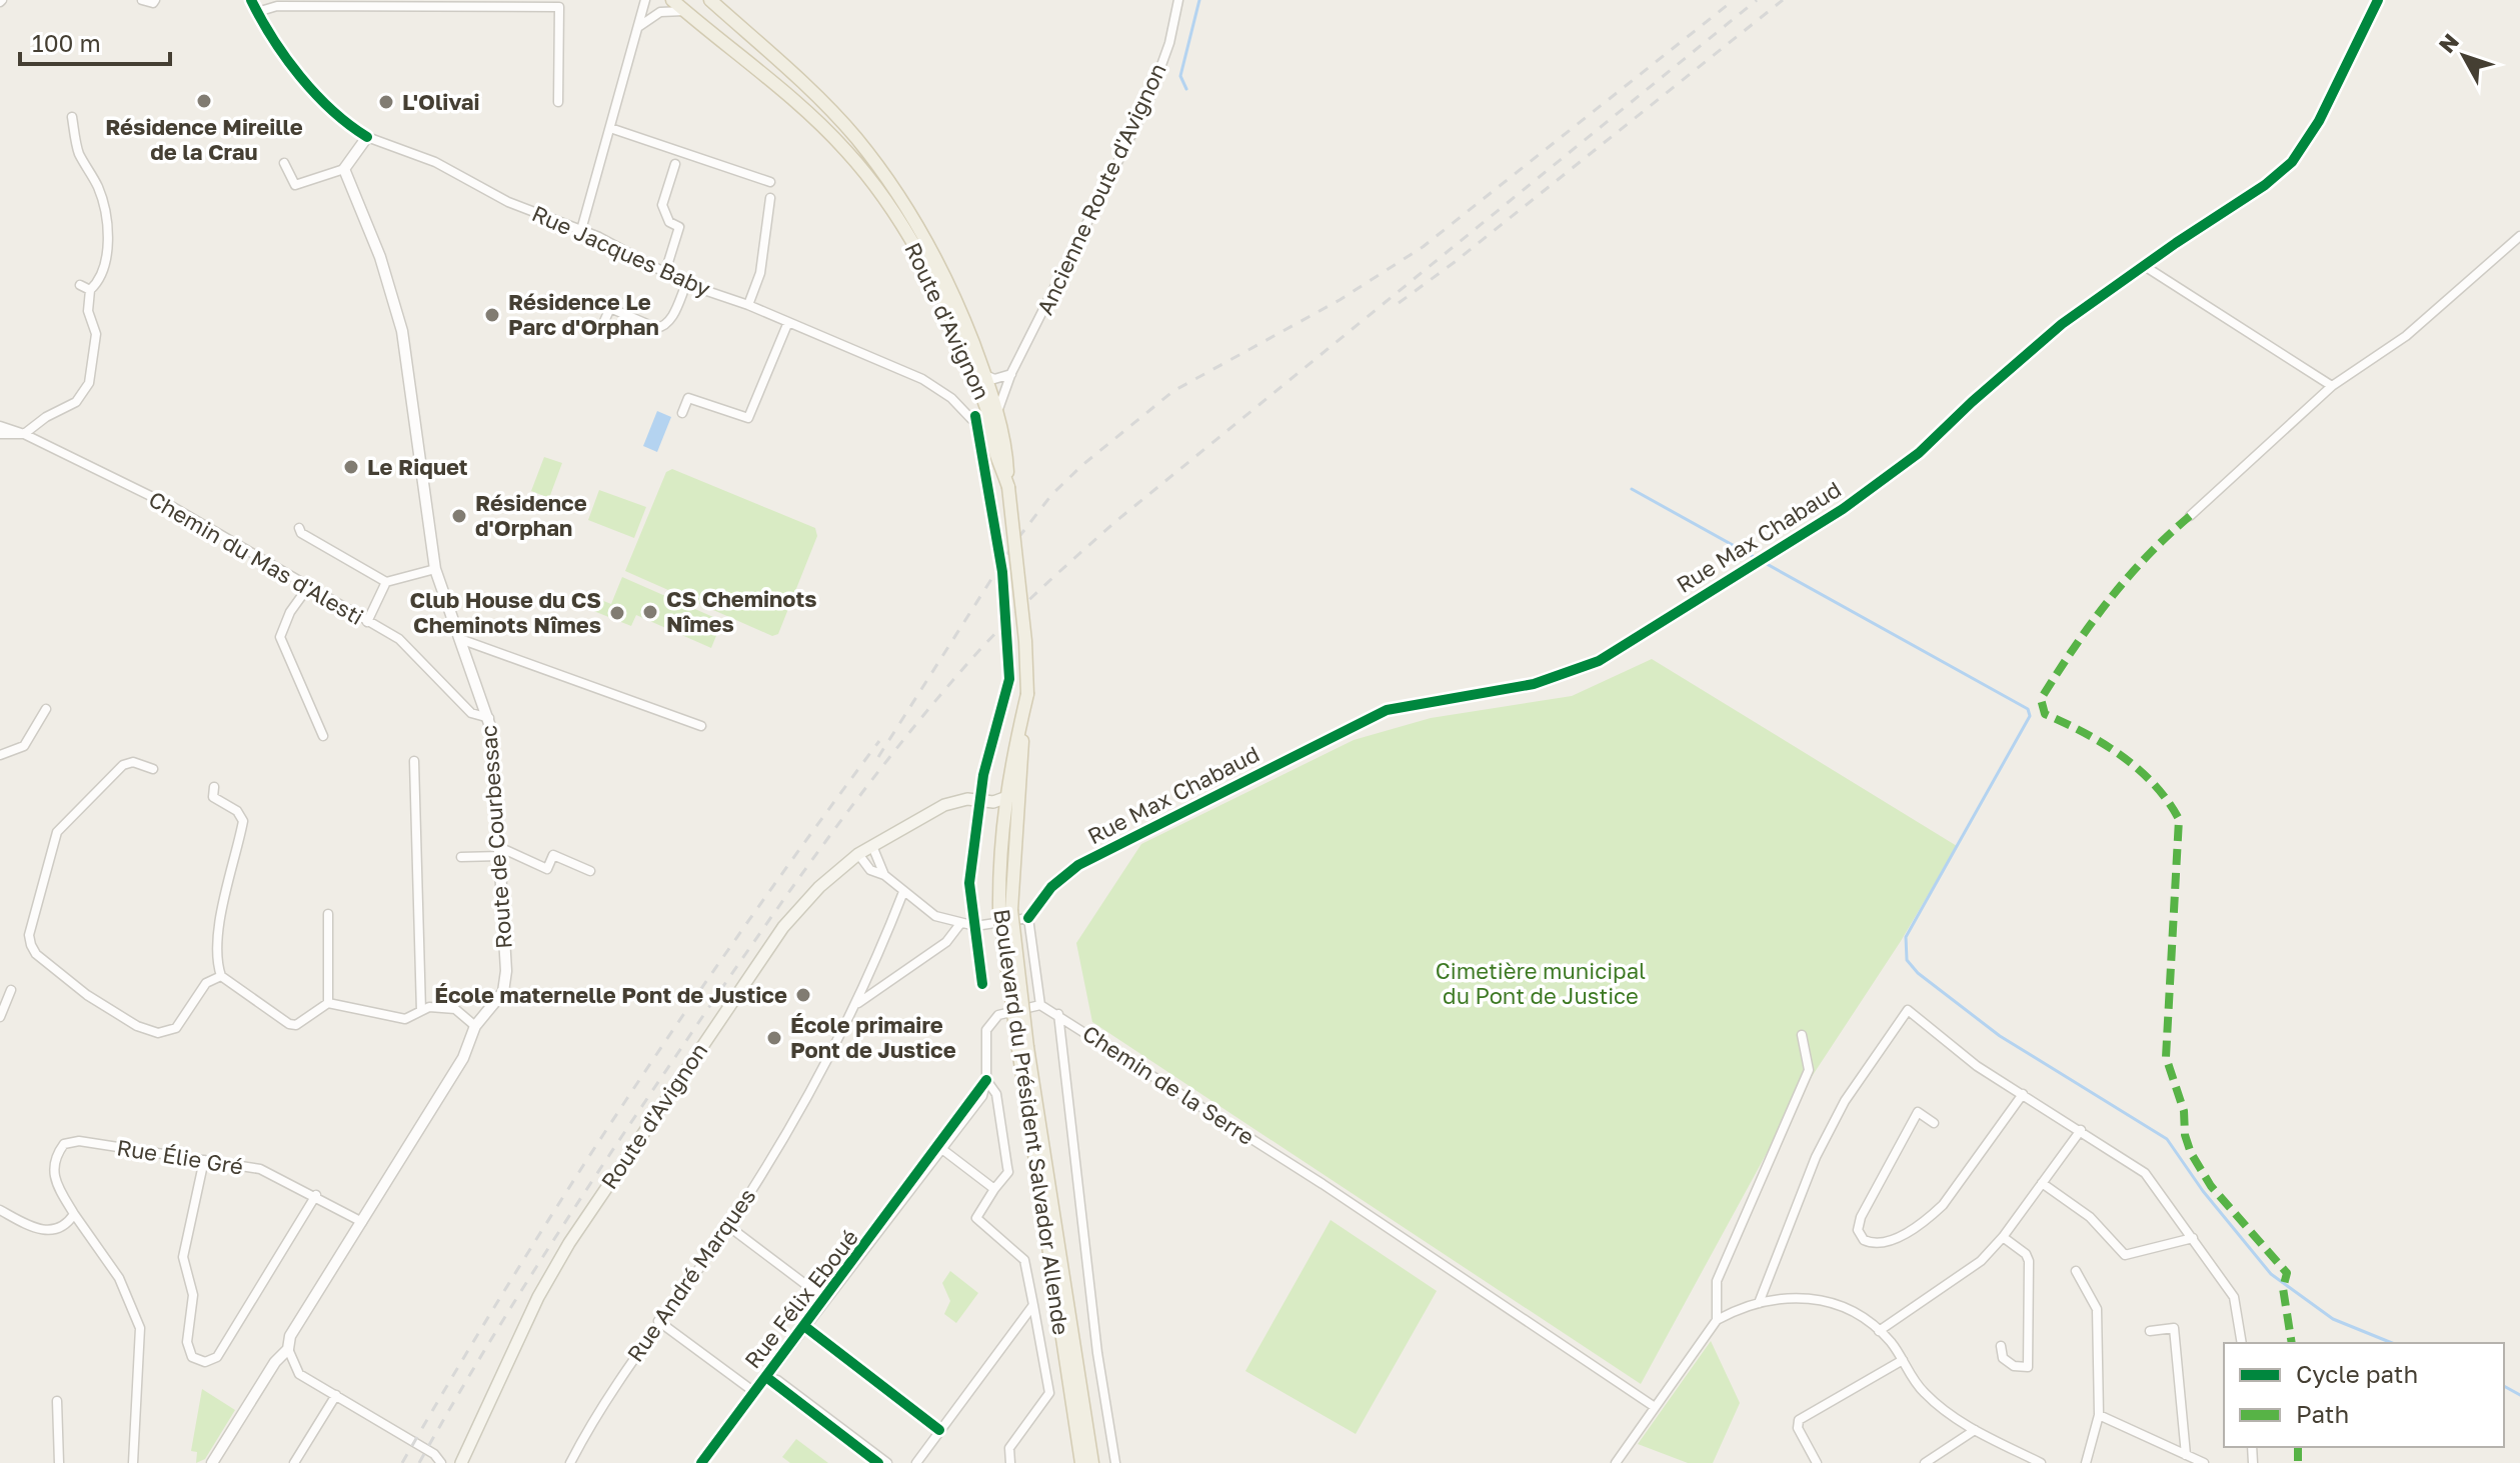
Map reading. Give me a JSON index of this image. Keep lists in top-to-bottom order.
{
  "streets": {
    "main road": ["Route d'Avignon", "Boulevard du Président Salvador Allende"],
    "street": [
      "Ancienne Route d'Avignon",
      "Rue Jacques Baby",
      "Rue Max Chabaud",
      "Chemin du Mas d'Alesti",
      "Route de Courbessac",
      "Chemin de la Serre",
      "Rue Élie Gré",
      "Rue André Marques",
      "Rue Félix Eboué"
    ]
  },
  "crossings": [
    ["Ancienne Route d'Avignon", "Route d'Avignon"],
    ["Route d'Avignon", "Boulevard du Président Salvador Allende"],
    ["Chemin du Mas d'Alesti", "Route de Courbessac"],
    ["Route de Courbessac", "Rue Élie Gré"]
  ],
  "parks": ["Cimetière municipal du Pont de Justice"],
  "places": [
    "Résidence Mireille de la Crau",
    "L'Olivai",
    "Résidence Le Parc d'Orphan",
    "Le Riquet",
    "Résidence d'Orphan",
    "CS Cheminots Nîmes",
    "Club House du CS Cheminots Nîmes",
    "École maternelle Pont de Justice",
    "École primaire Pont de Justice"
  ],
  "legend": ["Cycle path", "Path"],
  "scale_bar": "100 m",
  "north": "top left"
}
